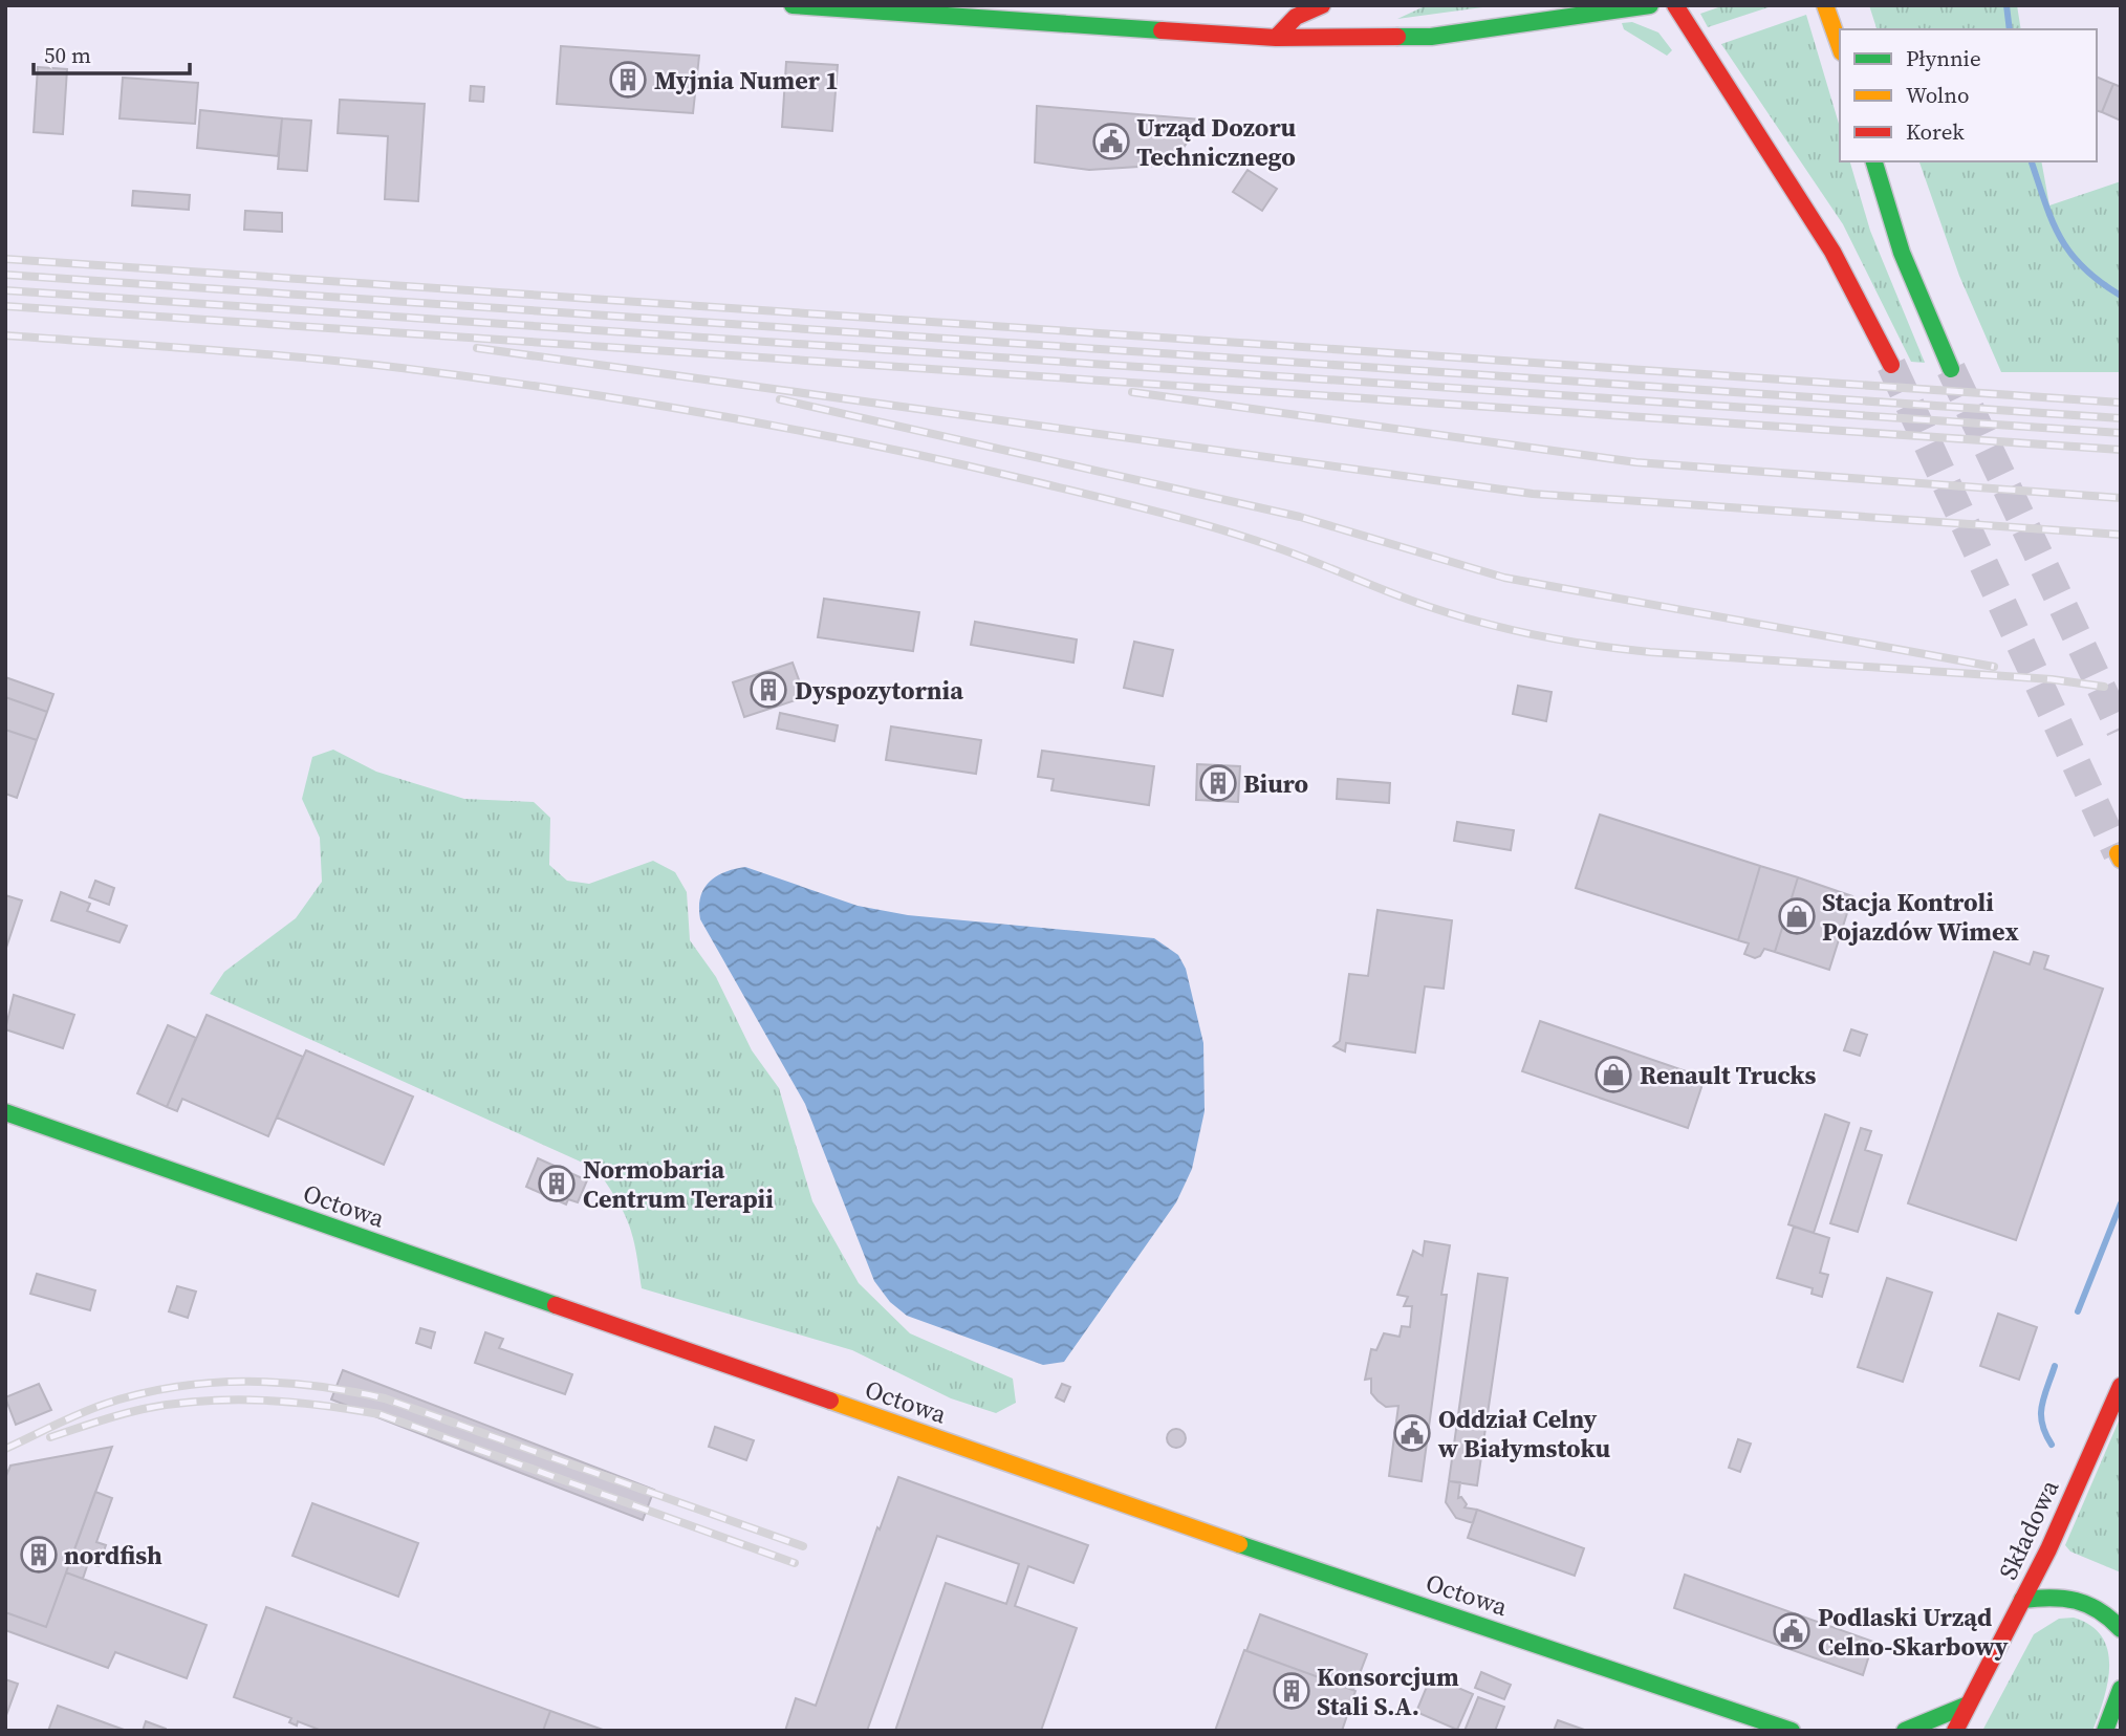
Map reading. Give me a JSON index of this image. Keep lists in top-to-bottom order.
{
  "streets": {
    "main road": ["Octowa", "Składowa"]
  },
  "places": {
    "building": [
      "Myjnia Numer 1",
      "Dyspozytornia",
      "Biuro",
      "Normobaria Centrum Terapii",
      "nordfish",
      "Konsorcjum Stali S.A."
    ],
    "public building": ["Urząd Dozoru Technicznego", "Oddział Celny w Białymstoku", "Podlaski Urząd Celno-Skarbowy"],
    "shop": ["Stacja Kontroli Pojazdów Wimex", "Renault Trucks"]
  },
  "legend": ["Płynnie", "Wolno", "Korek"],
  "scale_bar": "50 m"
}
